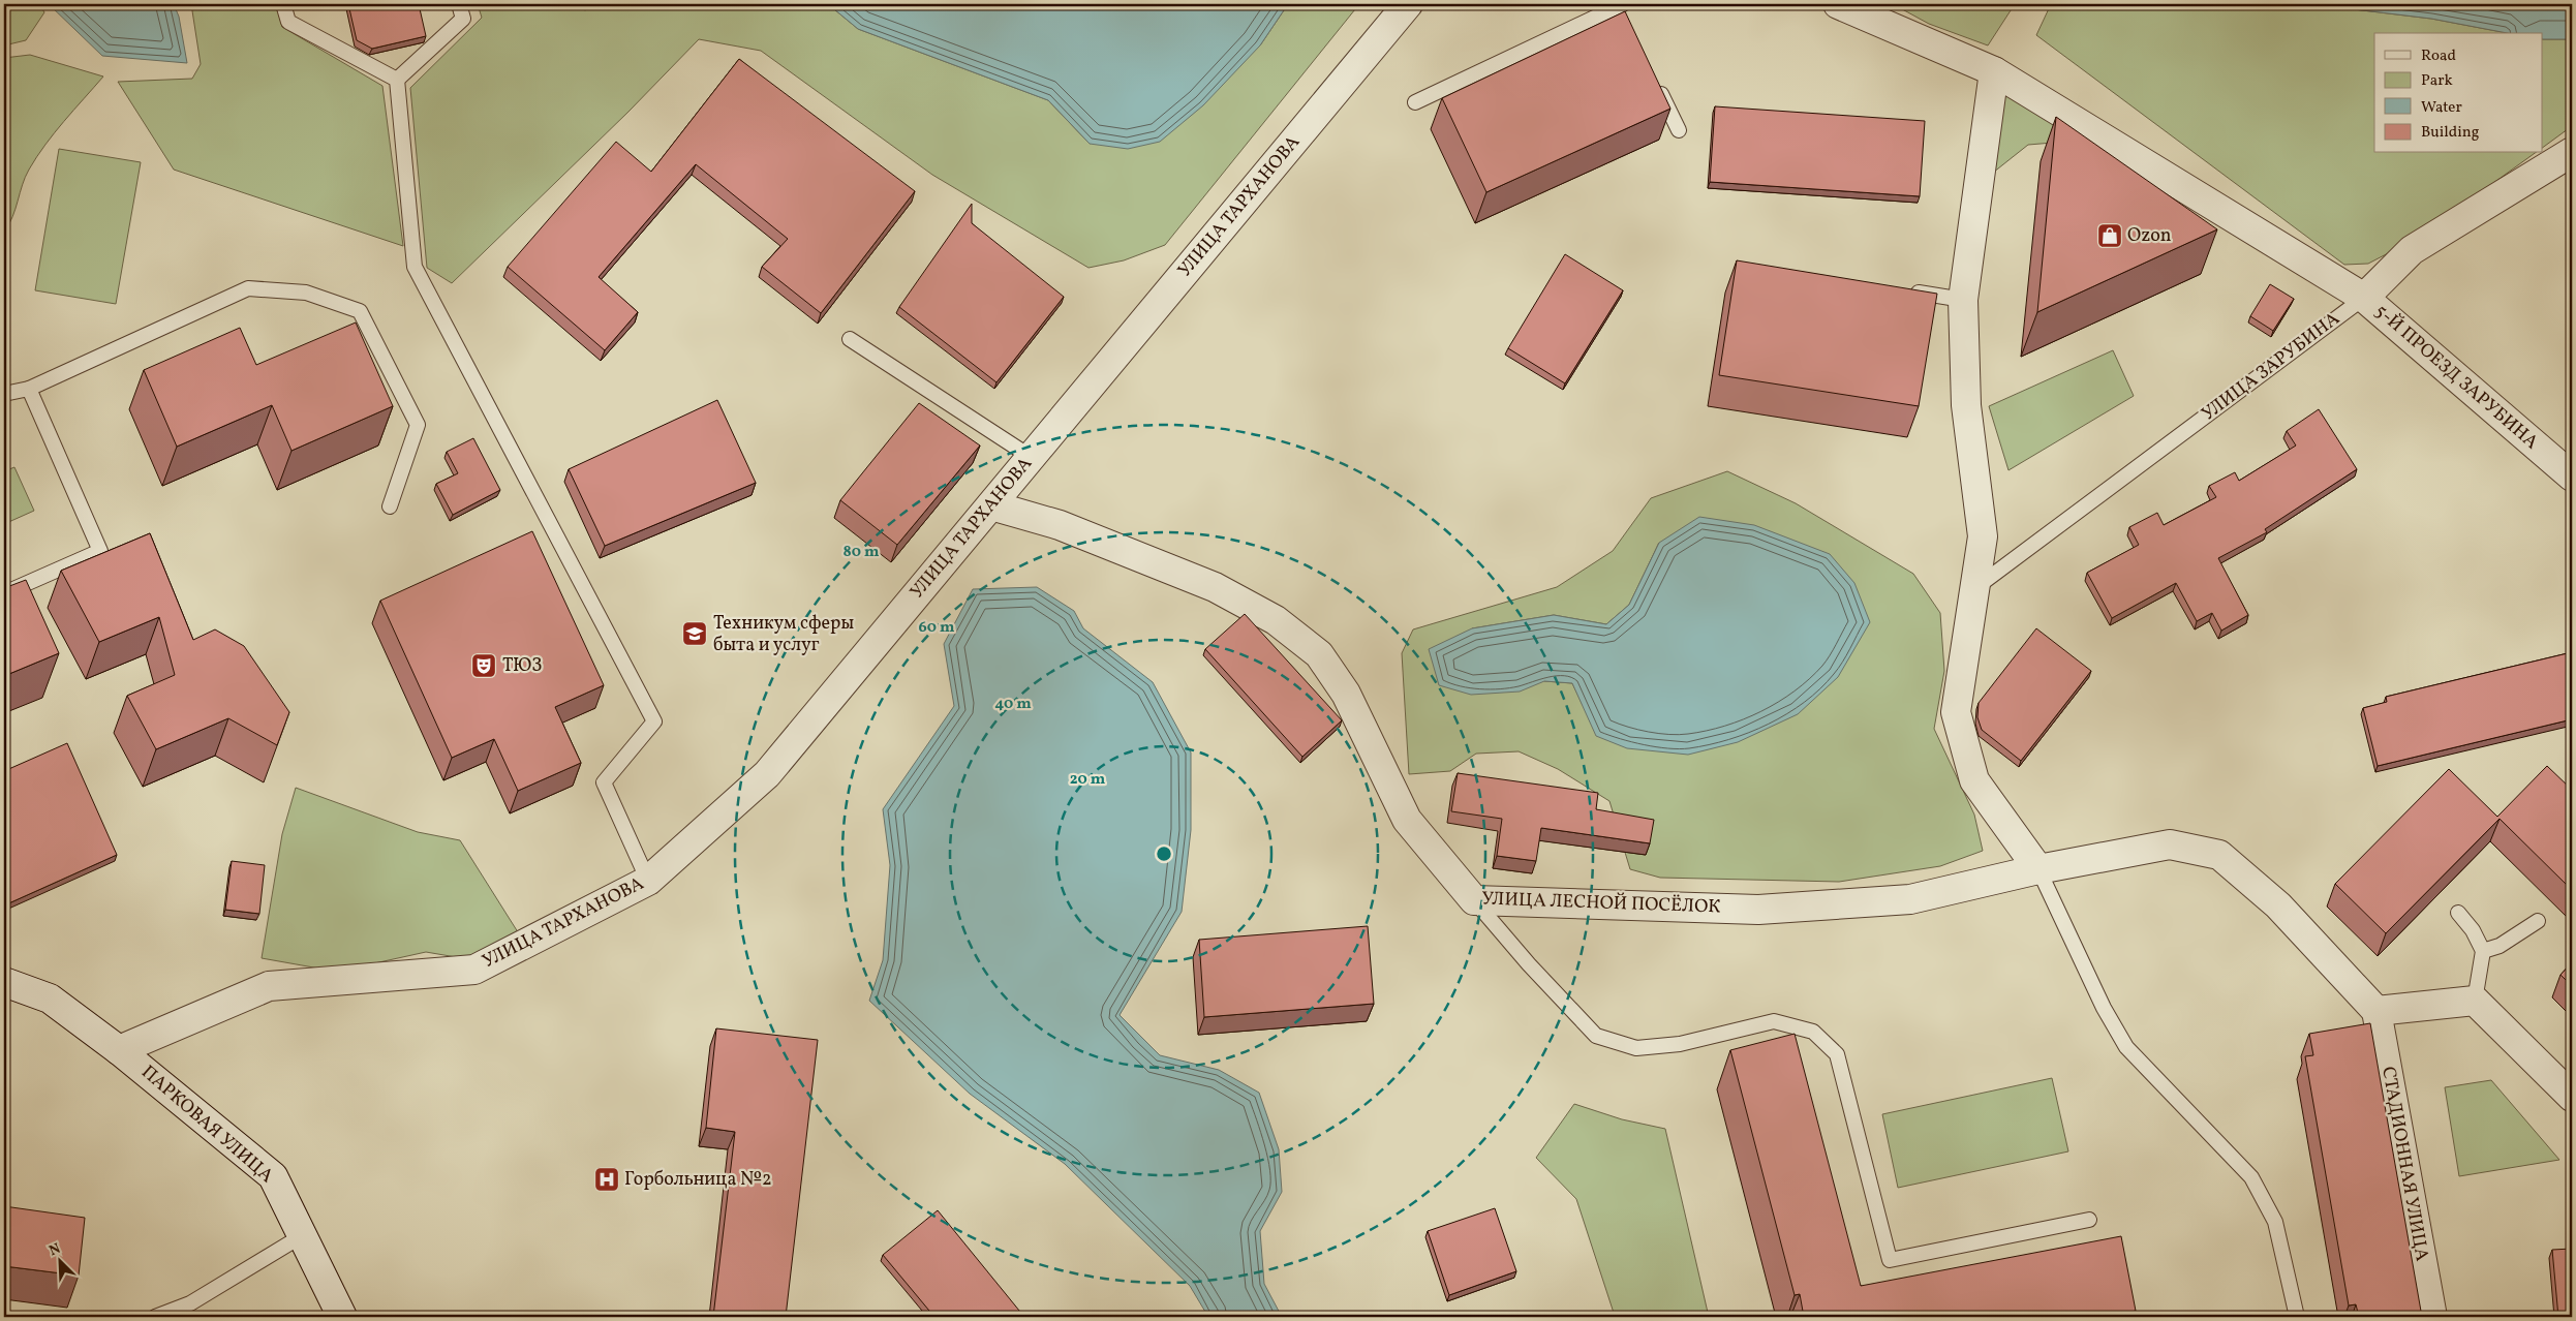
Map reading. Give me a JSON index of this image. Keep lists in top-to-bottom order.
{
  "streets": {
    "street": [
      "УЛИЦА ТАРХАНОВА",
      "УЛИЦА ЗАРУБИНА",
      "5-Й ПРОЕЗД ЗАРУБИНА",
      "УЛИЦА ЛЕСНОЙ ПОСЁЛОК",
      "ПАРКОВАЯ УЛИЦА",
      "СТАДИОННАЯ УЛИЦА"
    ]
  },
  "crossings": [
    ["УЛИЦА ТАРХАНОВА", "УЛИЦА ЛЕСНОЙ ПОСЁЛОК"],
    ["УЛИЦА ТАРХАНОВА", "ПАРКОВАЯ УЛИЦА"],
    ["УЛИЦА ЗАРУБИНА", "5-Й ПРОЕЗД ЗАРУБИНА"],
    ["УЛИЦА ЛЕСНОЙ ПОСЁЛОК", "СТАДИОННАЯ УЛИЦА"]
  ],
  "places": {
    "shop": ["Ozon"],
    "school or university": ["Техникум сферы быта и услуг"],
    "theatre": ["ТЮЗ"],
    "hospital": ["Горбольница №2"]
  },
  "legend": [
    "Road",
    "Park",
    "Water",
    "Building"
  ],
  "north": "top left",
  "rings": [
    "80 m",
    "60 m",
    "40 m",
    "20 m"
  ]
}
